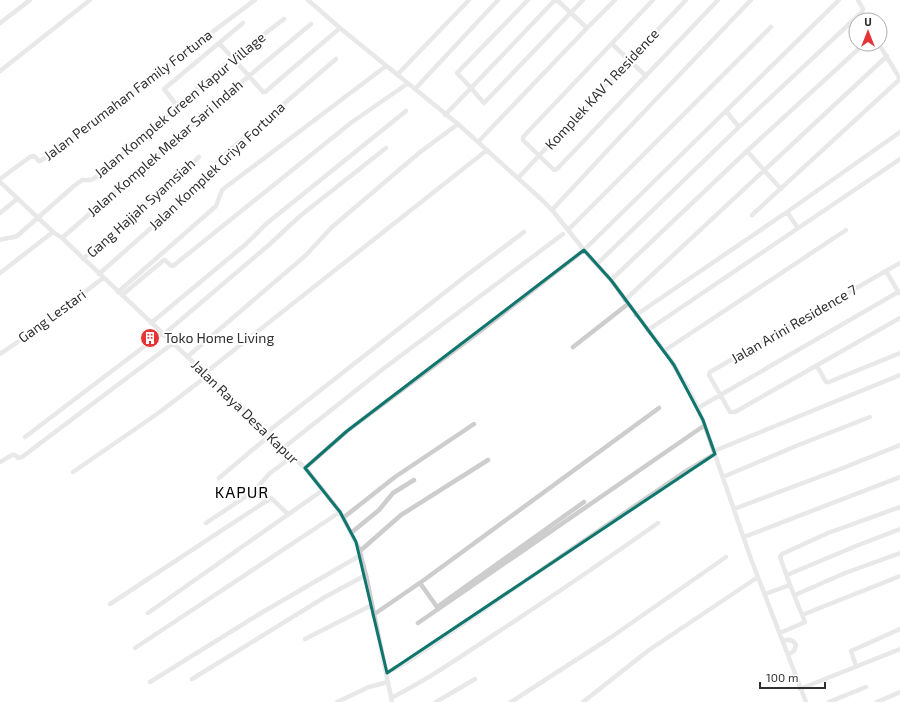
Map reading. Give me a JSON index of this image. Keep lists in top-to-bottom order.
{
  "streets": {
    "street": [
      "Komplek KAV 1 Residence",
      "Jalan Perumahan Family Fortuna",
      "Jalan Komplek Green Kapur Village",
      "Jalan Komplek Mekar Sari Indah",
      "Jalan Komplek Griya Fortuna",
      "Gang Hajjah Syamsiah",
      "Gang Lestari",
      "Jalan Arini Residence 7",
      "Jalan Raya Desa Kapur"
    ]
  },
  "crossings": [
    ["Jalan Perumahan Family Fortuna", "Jalan Raya Desa Kapur"],
    ["Jalan Komplek Green Kapur Village", "Jalan Raya Desa Kapur"],
    ["Jalan Komplek Mekar Sari Indah", "Jalan Raya Desa Kapur"],
    ["Jalan Komplek Griya Fortuna", "Gang Lestari"],
    ["Jalan Komplek Griya Fortuna", "Jalan Raya Desa Kapur"],
    ["Gang Hajjah Syamsiah", "Jalan Raya Desa Kapur"],
    ["Gang Lestari", "Jalan Raya Desa Kapur"]
  ],
  "districts": ["KAPUR"],
  "places": {
    "building": ["Toko Home Living"]
  },
  "scale_bar": "100 m",
  "north": "top"
}
